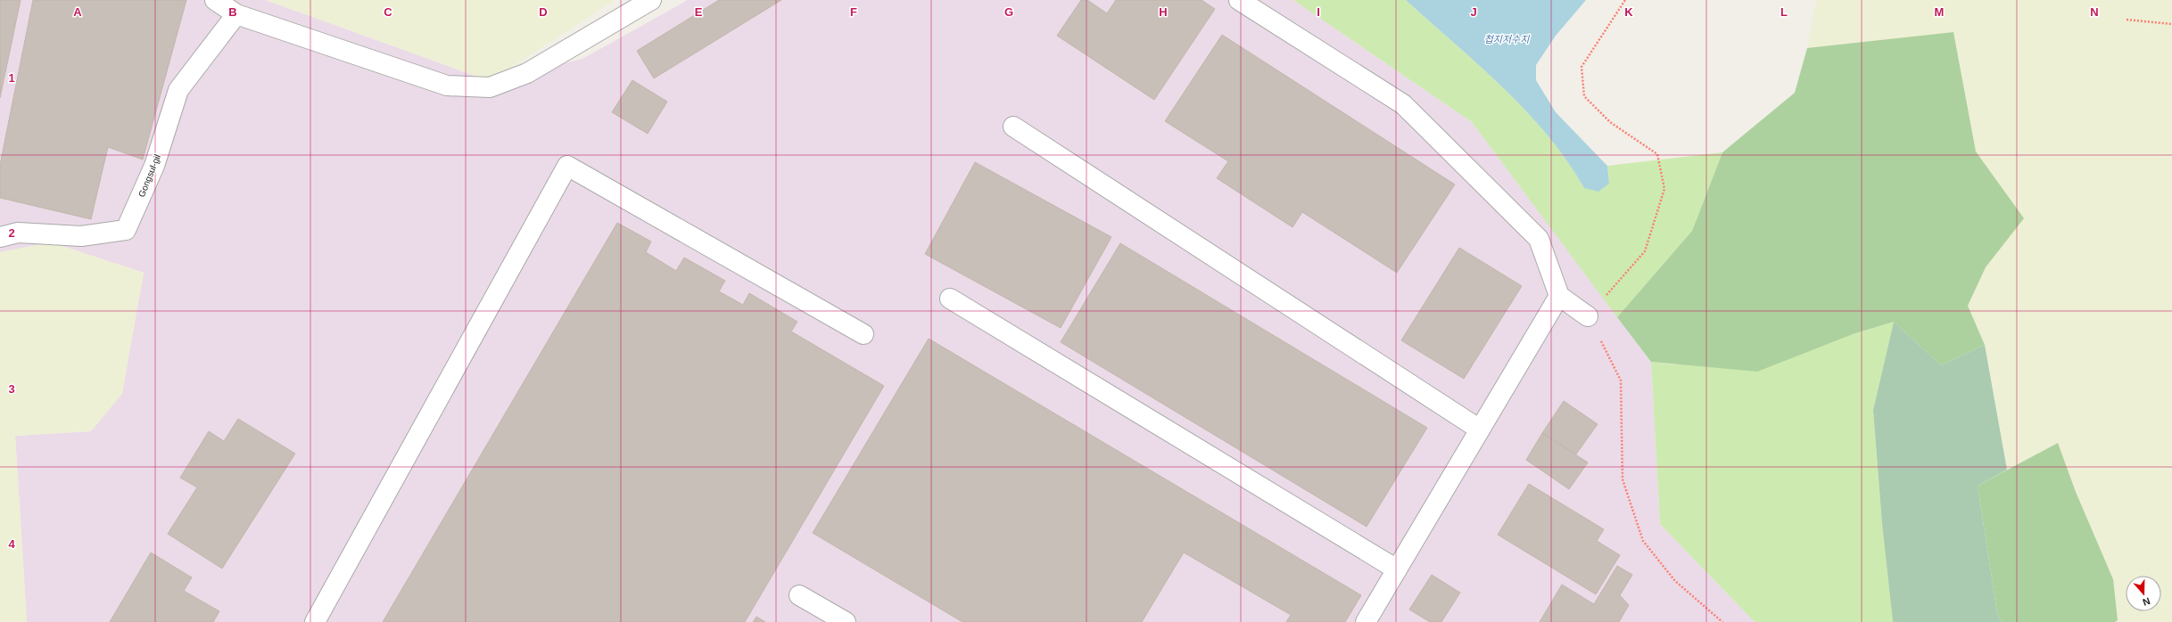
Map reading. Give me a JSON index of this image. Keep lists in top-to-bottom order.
{
  "streets": {
    "street": ["Gongsul-gil"]
  },
  "water": ["첩지저수지"],
  "north": "bottom",
  "grid": {
    "columns": [
      "A",
      "B",
      "C",
      "D",
      "E",
      "F",
      "G",
      "H",
      "I",
      "J",
      "K",
      "L",
      "M",
      "N"
    ],
    "rows": [
      "1",
      "2",
      "3",
      "4"
    ]
  }
}
